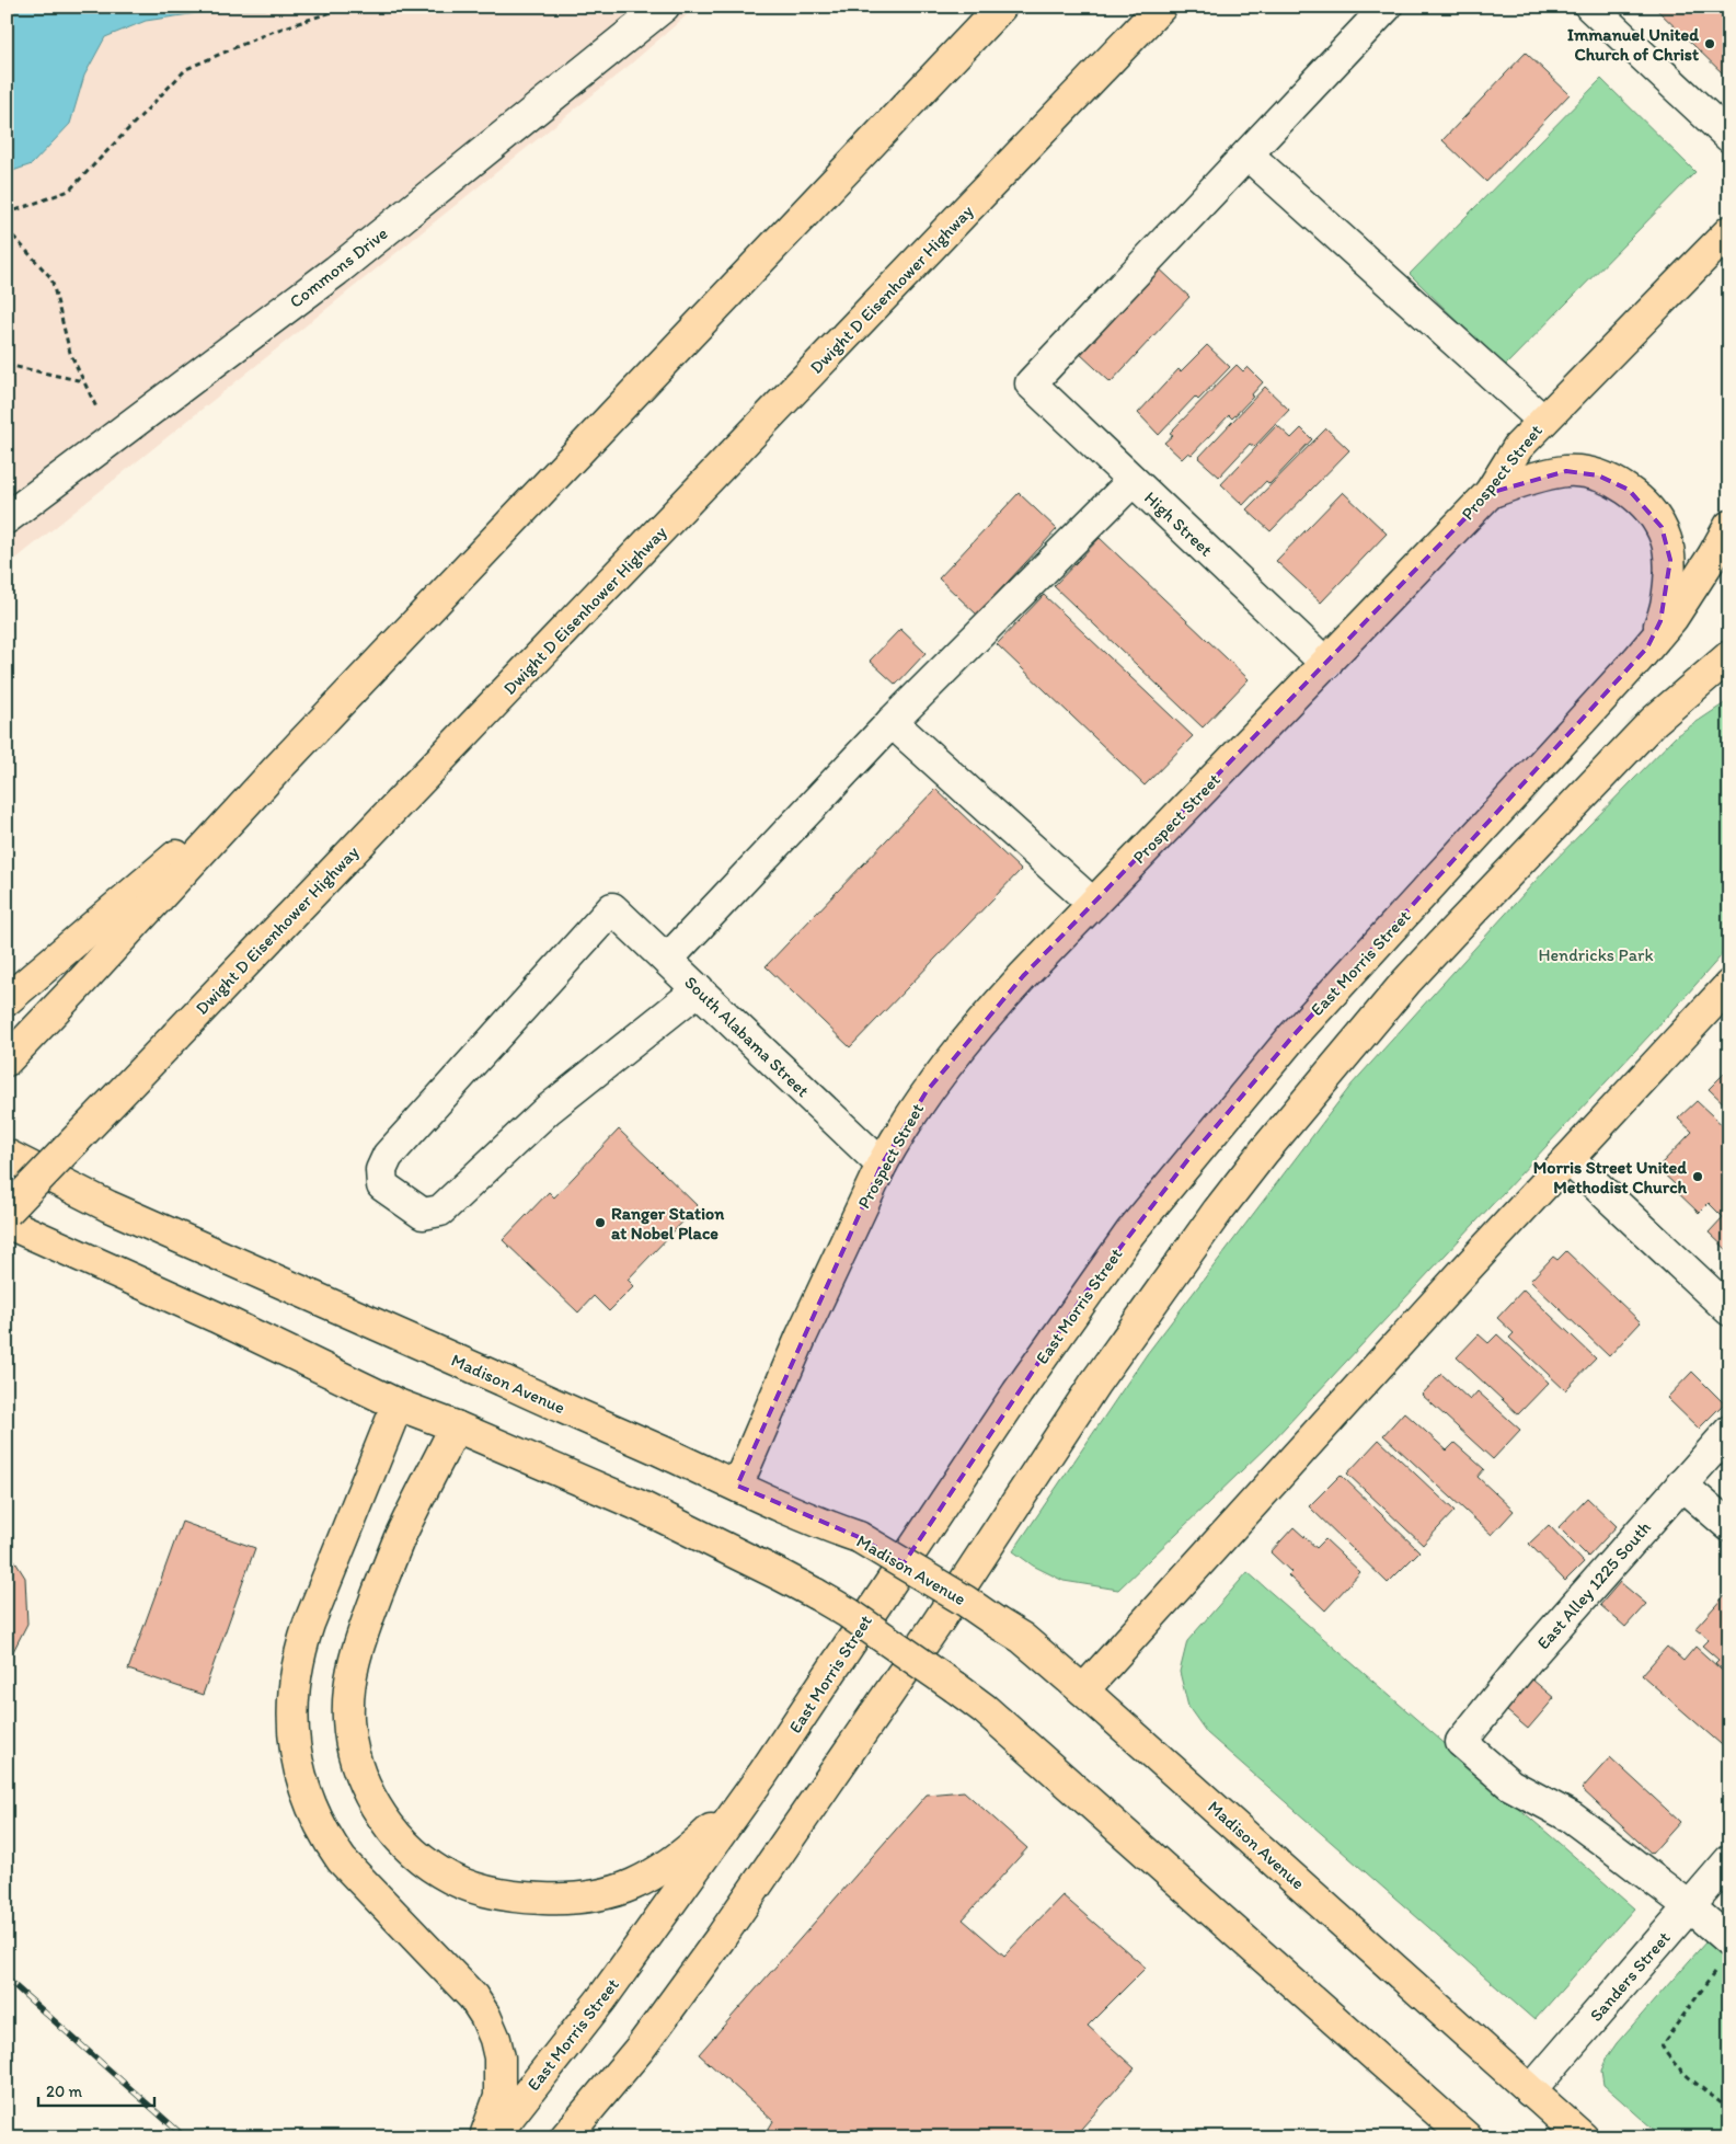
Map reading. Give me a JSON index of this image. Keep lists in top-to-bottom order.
{
  "streets": {
    "main road": [
      "Dwight D Eisenhower Highway",
      "Prospect Street",
      "East Morris Street",
      "Madison Avenue"
    ],
    "street": [
      "Commons Drive",
      "High Street",
      "South Alabama Street",
      "East Alley 1225 South",
      "Sanders Street"
    ]
  },
  "crossings": [
    ["Prospect Street", "High Street"],
    ["Prospect Street", "South Alabama Street"],
    ["Prospect Street", "Madison Avenue"],
    ["Madison Avenue", "Sanders Street"],
    ["East Alley 1225 South", "Sanders Street"]
  ],
  "parks": ["Hendricks Park"],
  "places": ["Immanuel United Church of Christ", "Morris Street United Methodist Church", "Ranger Station at Nobel Place"],
  "scale_bar": "20 m"
}
